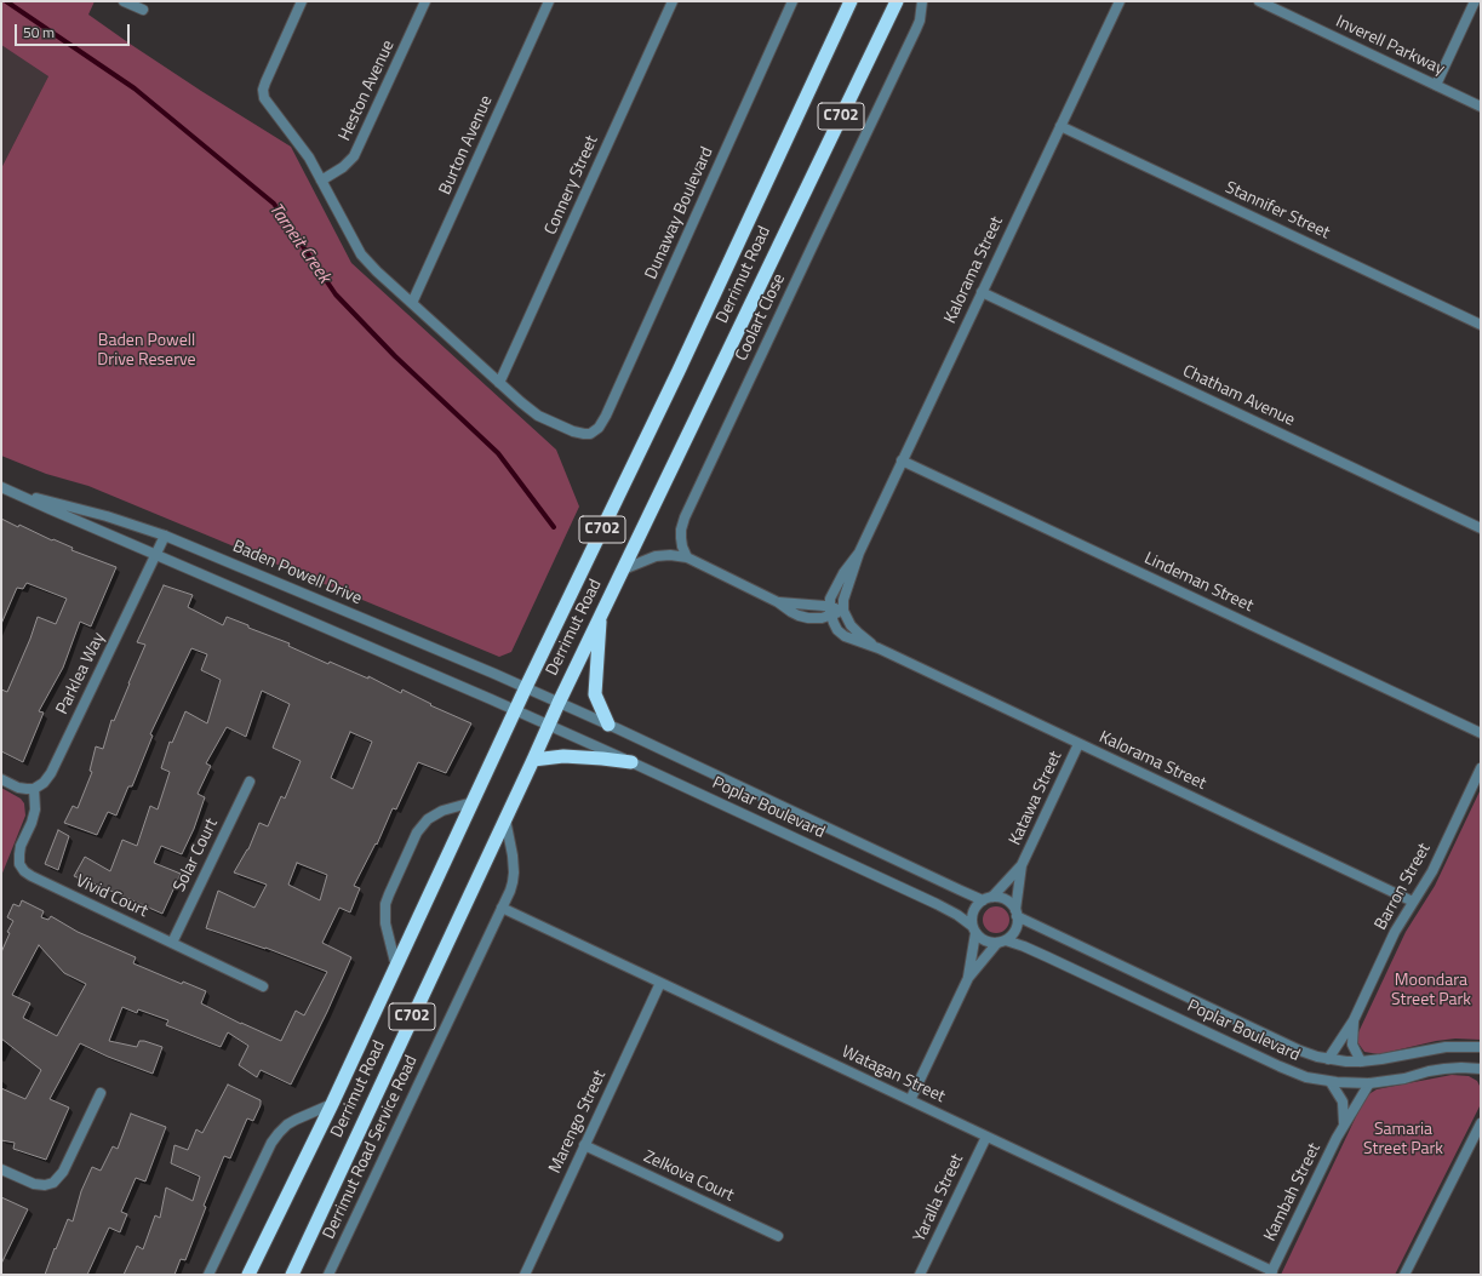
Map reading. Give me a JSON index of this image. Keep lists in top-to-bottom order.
{
  "streets": {
    "highway": ["C702", "Derrimut Road"],
    "street": [
      "Inverell Parkway",
      "Heston Avenue",
      "Burton Avenue",
      "Connery Street",
      "Stannifer Street",
      "Dunaway Boulevard",
      "Kalorama Street",
      "Coolart Close",
      "Chatham Avenue",
      "Baden Powell Drive",
      "Lindeman Street",
      "Parklea Way",
      "Katawa Street",
      "Poplar Boulevard",
      "Solar Court",
      "Barron Street",
      "Vivid Court",
      "Watagan Street",
      "Marengo Street",
      "Derrimut Road Service Road",
      "Zelkova Court",
      "Kambah Street",
      "Yaralla Street"
    ]
  },
  "crossings": [
    ["Connery Street", "Dunaway Boulevard"],
    ["Stannifer Street", "Kalorama Street"],
    ["Kalorama Street", "Chatham Avenue"],
    ["Kalorama Street", "Lindeman Street"],
    ["Kalorama Street", "Katawa Street"],
    ["Kalorama Street", "Barron Street"],
    ["Derrimut Road", "Baden Powell Drive"],
    ["Derrimut Road", "Poplar Boulevard"],
    ["Derrimut Road", "Derrimut Road Service Road"],
    ["Baden Powell Drive", "Parklea Way"],
    ["Baden Powell Drive", "Poplar Boulevard"],
    ["Parklea Way", "Vivid Court"],
    ["Katawa Street", "Poplar Boulevard"],
    ["Poplar Boulevard", "Barron Street"],
    ["Poplar Boulevard", "Kambah Street"],
    ["Solar Court", "Vivid Court"],
    ["Watagan Street", "Marengo Street"],
    ["Watagan Street", "Derrimut Road Service Road"],
    ["Watagan Street", "Kambah Street"],
    ["Watagan Street", "Yaralla Street"],
    ["Marengo Street", "Zelkova Court"]
  ],
  "water": ["Tarneit Creek"],
  "parks": ["Baden Powell Drive Reserve", "Moondara Street Park", "Samaria Street Park"],
  "scale_bar": "50 m"
}
